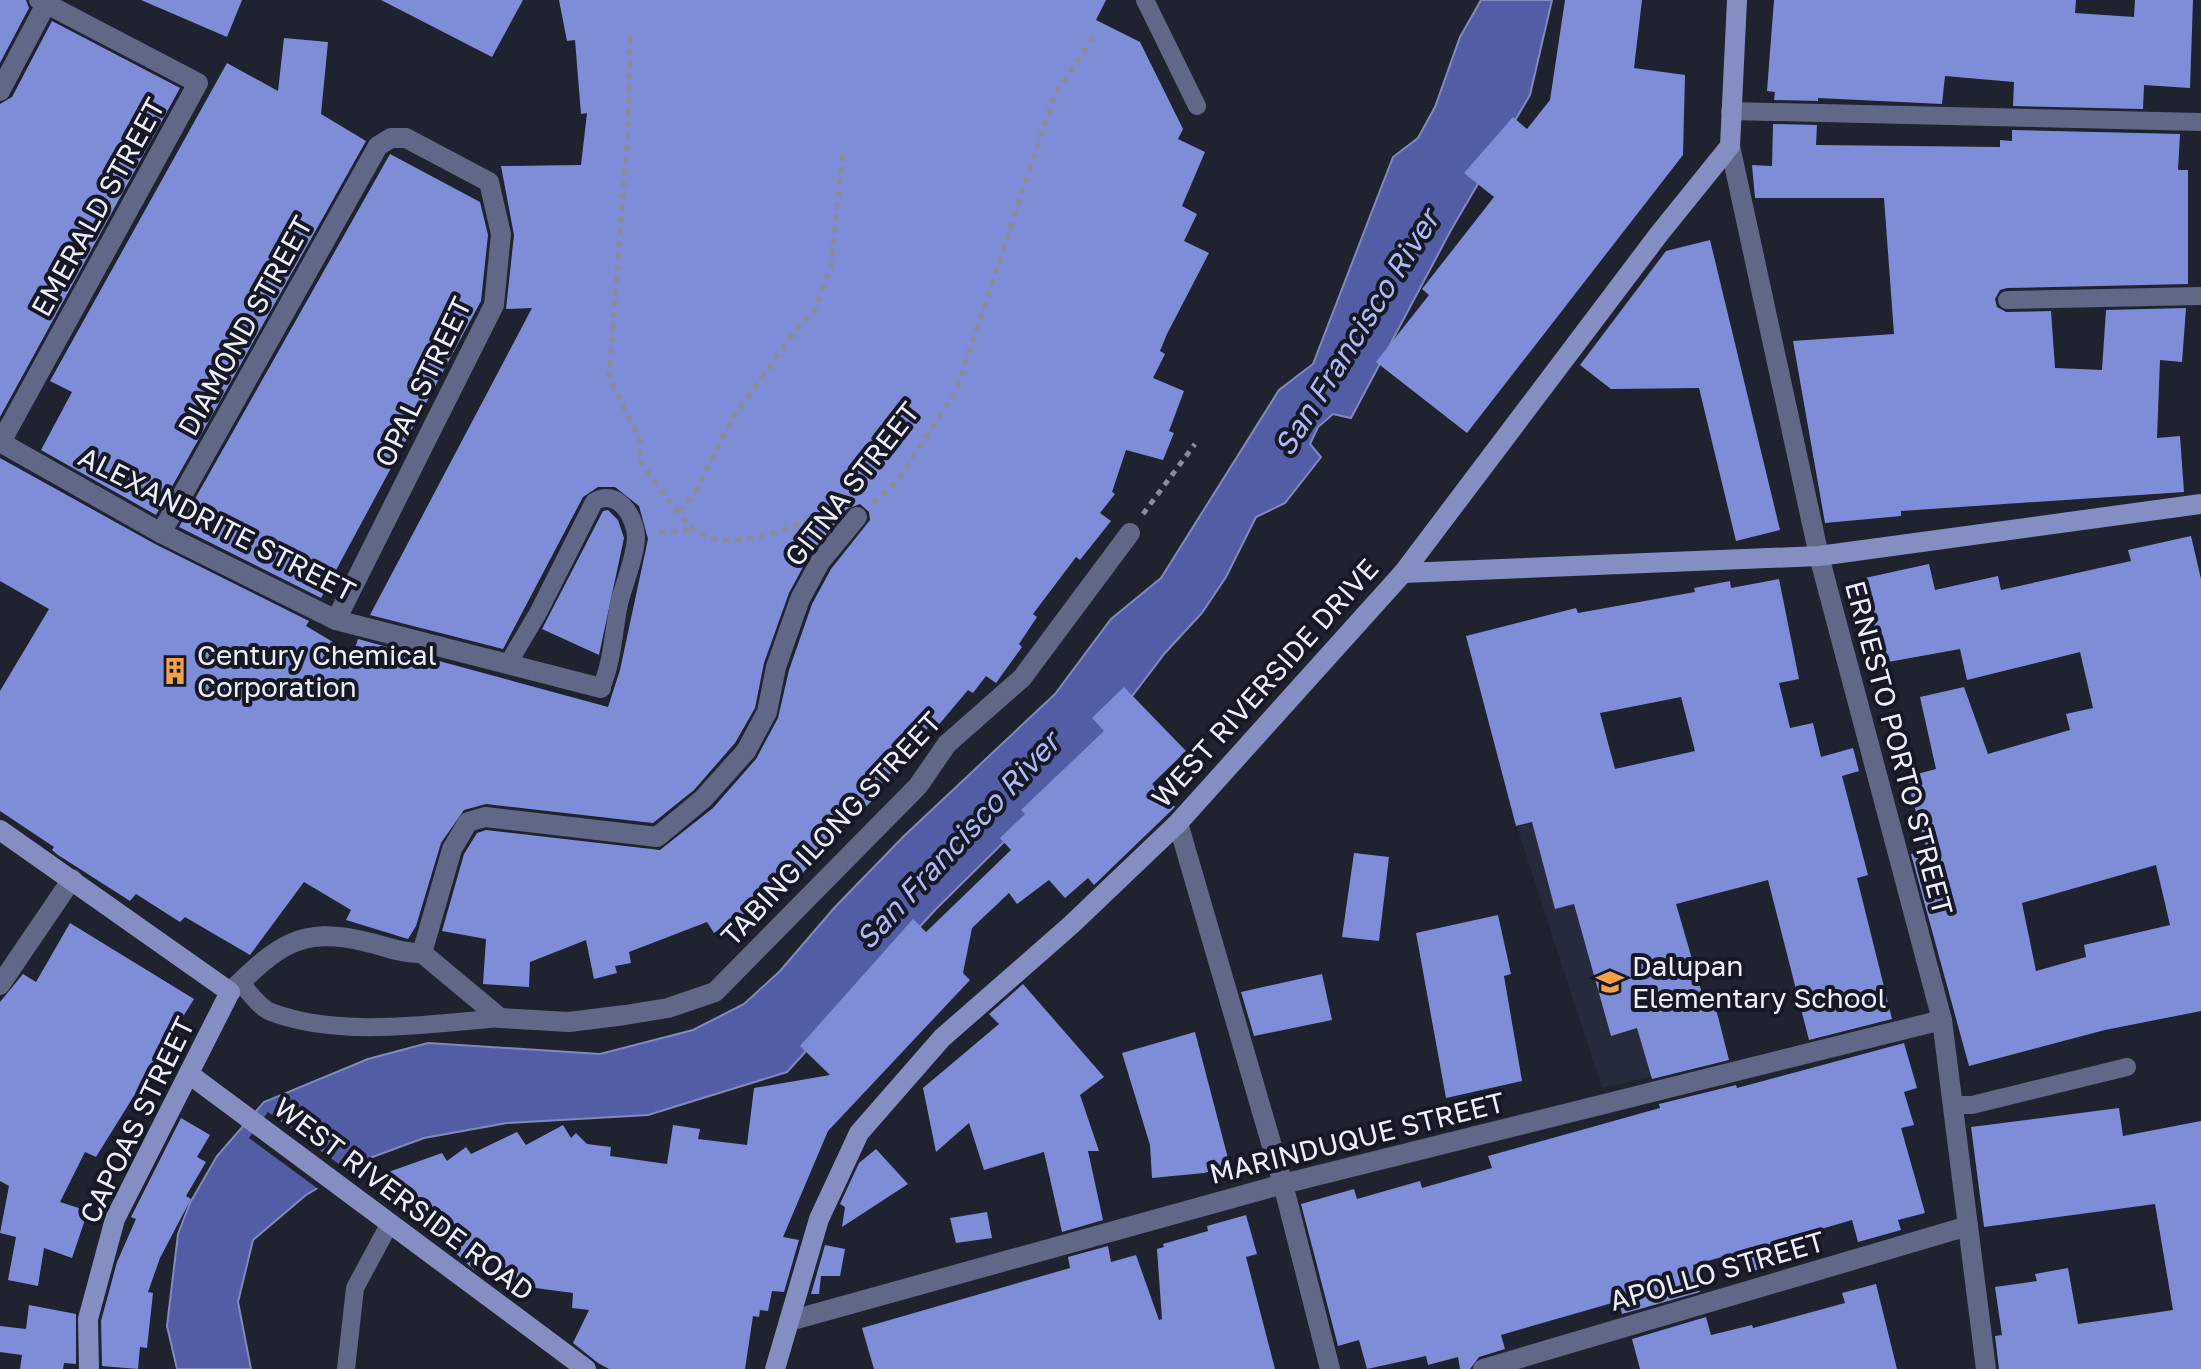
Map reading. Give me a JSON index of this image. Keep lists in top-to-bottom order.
{
  "streets": {
    "street": [
      "EMERALD STREET",
      "DIAMOND STREET",
      "OPAL STREET",
      "GITNA STREET",
      "ALEXANDRITE STREET",
      "WEST RIVERSIDE DRIVE",
      "ERNESTO PORTO STREET",
      "TABING ILONG STREET",
      "CAPOAS STREET",
      "MARINDUQUE STREET",
      "WEST RIVERSIDE ROAD",
      "APOLLO STREET"
    ]
  },
  "crossings": [
    ["EMERALD STREET", "ALEXANDRITE STREET"],
    ["DIAMOND STREET", "OPAL STREET"],
    ["DIAMOND STREET", "ALEXANDRITE STREET"],
    ["OPAL STREET", "ALEXANDRITE STREET"],
    ["WEST RIVERSIDE DRIVE", "ERNESTO PORTO STREET"],
    ["WEST RIVERSIDE DRIVE", "MARINDUQUE STREET"],
    ["ERNESTO PORTO STREET", "MARINDUQUE STREET"],
    ["ERNESTO PORTO STREET", "APOLLO STREET"],
    ["CAPOAS STREET", "WEST RIVERSIDE ROAD"]
  ],
  "water": ["San Francisco River"],
  "places": {
    "building": ["Century Chemical Corporation"],
    "school or university": ["Dalupan Elementary School"]
  }
}
